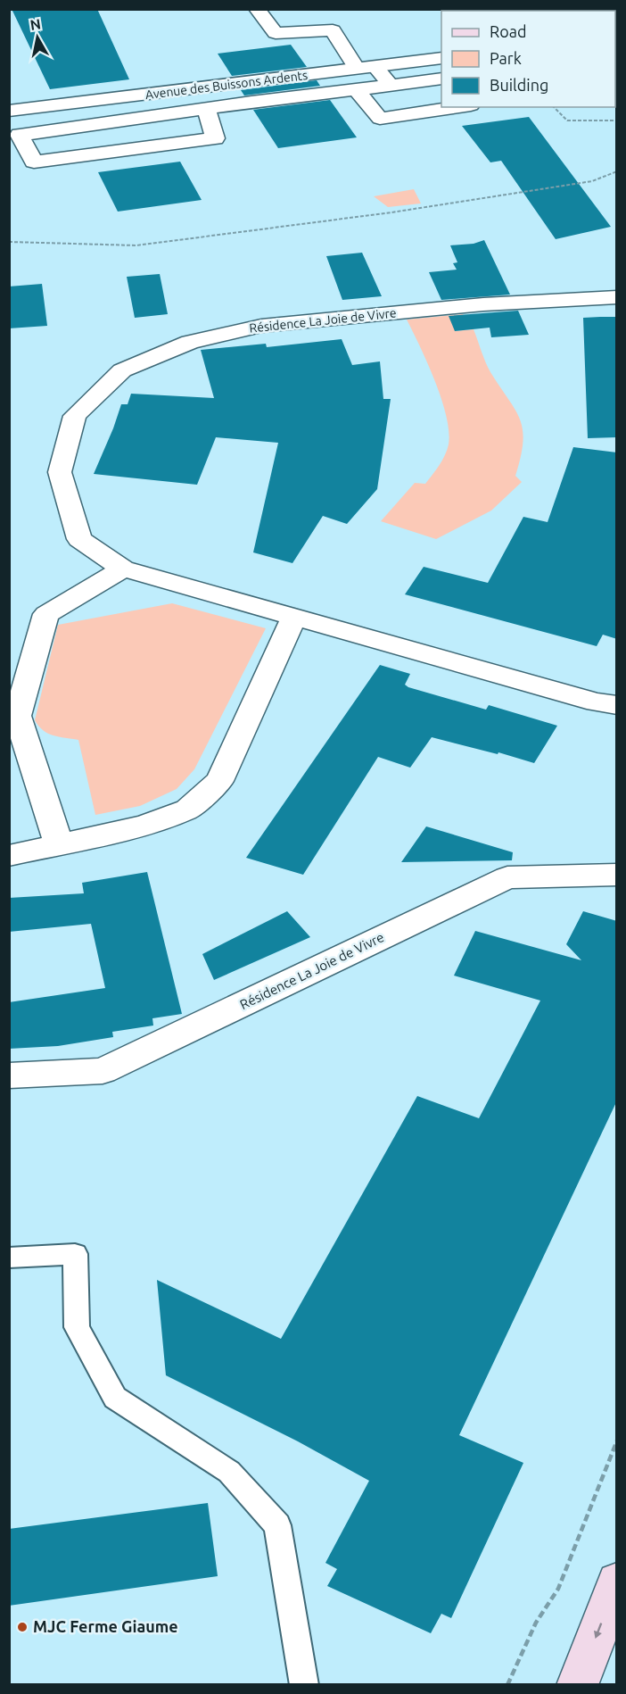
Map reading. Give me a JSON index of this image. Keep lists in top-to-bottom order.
{
  "streets": {
    "street": ["Avenue des Buissons Ardents", "Résidence La Joie de Vivre"]
  },
  "places": ["MJC Ferme Giaume"],
  "legend": ["Road", "Park", "Building"],
  "north": "top"
}
